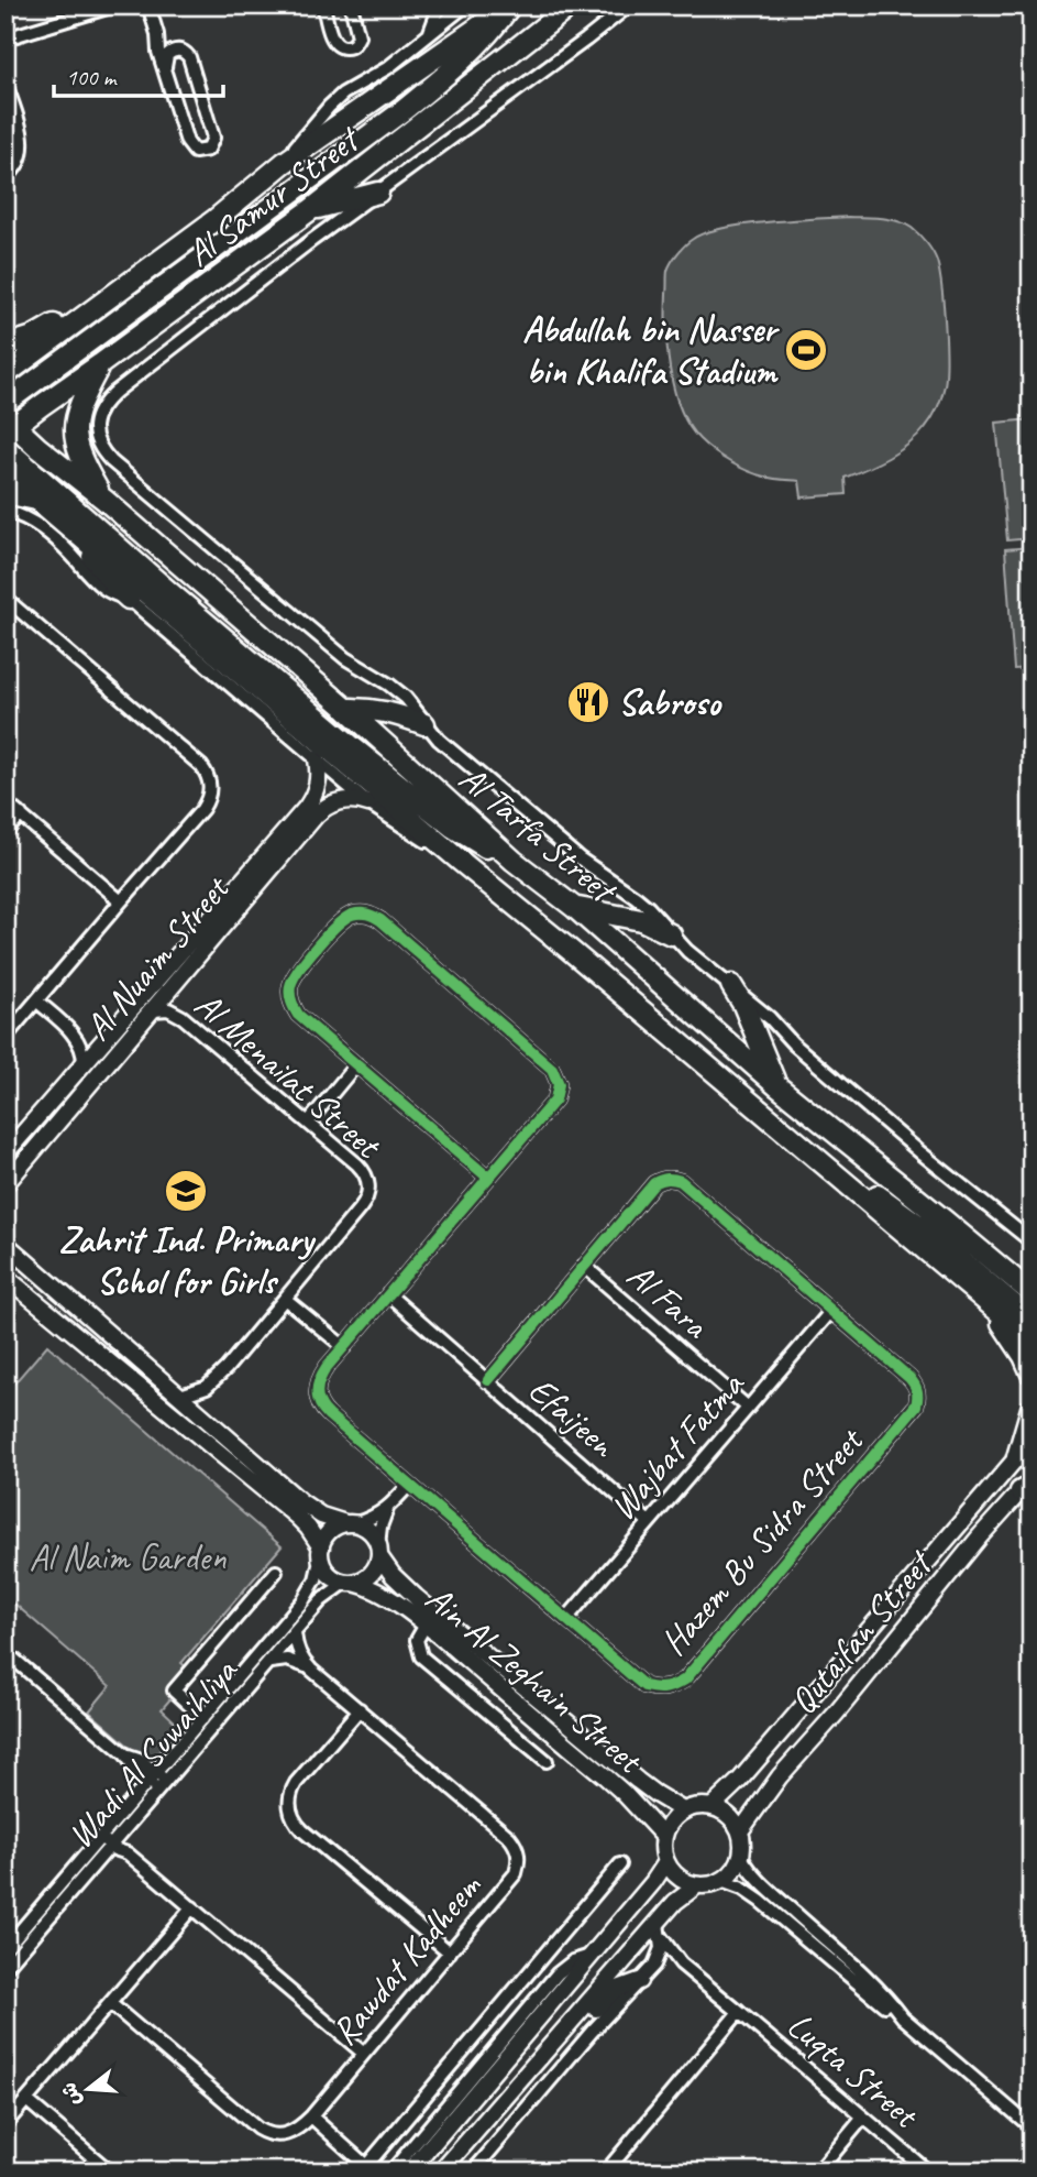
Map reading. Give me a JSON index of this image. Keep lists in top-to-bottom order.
{
  "streets": {
    "main road": ["Al Samur Street", "Al Tarfa Street"],
    "street": [
      "Al Nuaim Street",
      "Al Menailat Street",
      "Al Fara",
      "Efaijeen",
      "Wajbat Fatma",
      "Hazem Bu Sidra Street",
      "Qutaifan Street",
      "Ain Al Zeghain Street",
      "Wadi Al Suwaihliya",
      "Rawdat Kadheem",
      "Luqta Street"
    ]
  },
  "crossings": [
    ["Al Samur Street", "Al Tarfa Street"],
    ["Al Tarfa Street", "Al Nuaim Street"],
    ["Al Nuaim Street", "Al Menailat Street"],
    ["Al Fara", "Wajbat Fatma"],
    ["Al Fara", "Hazem Bu Sidra Street"],
    ["Efaijeen", "Wajbat Fatma"],
    ["Efaijeen", "Hazem Bu Sidra Street"],
    ["Wajbat Fatma", "Hazem Bu Sidra Street"],
    ["Qutaifan Street", "Ain Al Zeghain Street"],
    ["Ain Al Zeghain Street", "Wadi Al Suwaihliya"],
    ["Wadi Al Suwaihliya", "Rawdat Kadheem"]
  ],
  "parks": ["Al Naim Garden"],
  "places": {
    "sports": ["Abdullah bin Nasser bin Khalifa Stadium"],
    "restaurant": ["Sabroso"],
    "school or university": ["Zahrit Ind. Primary Schol for Girls"]
  },
  "scale_bar": "100 m",
  "north": "left"
}
